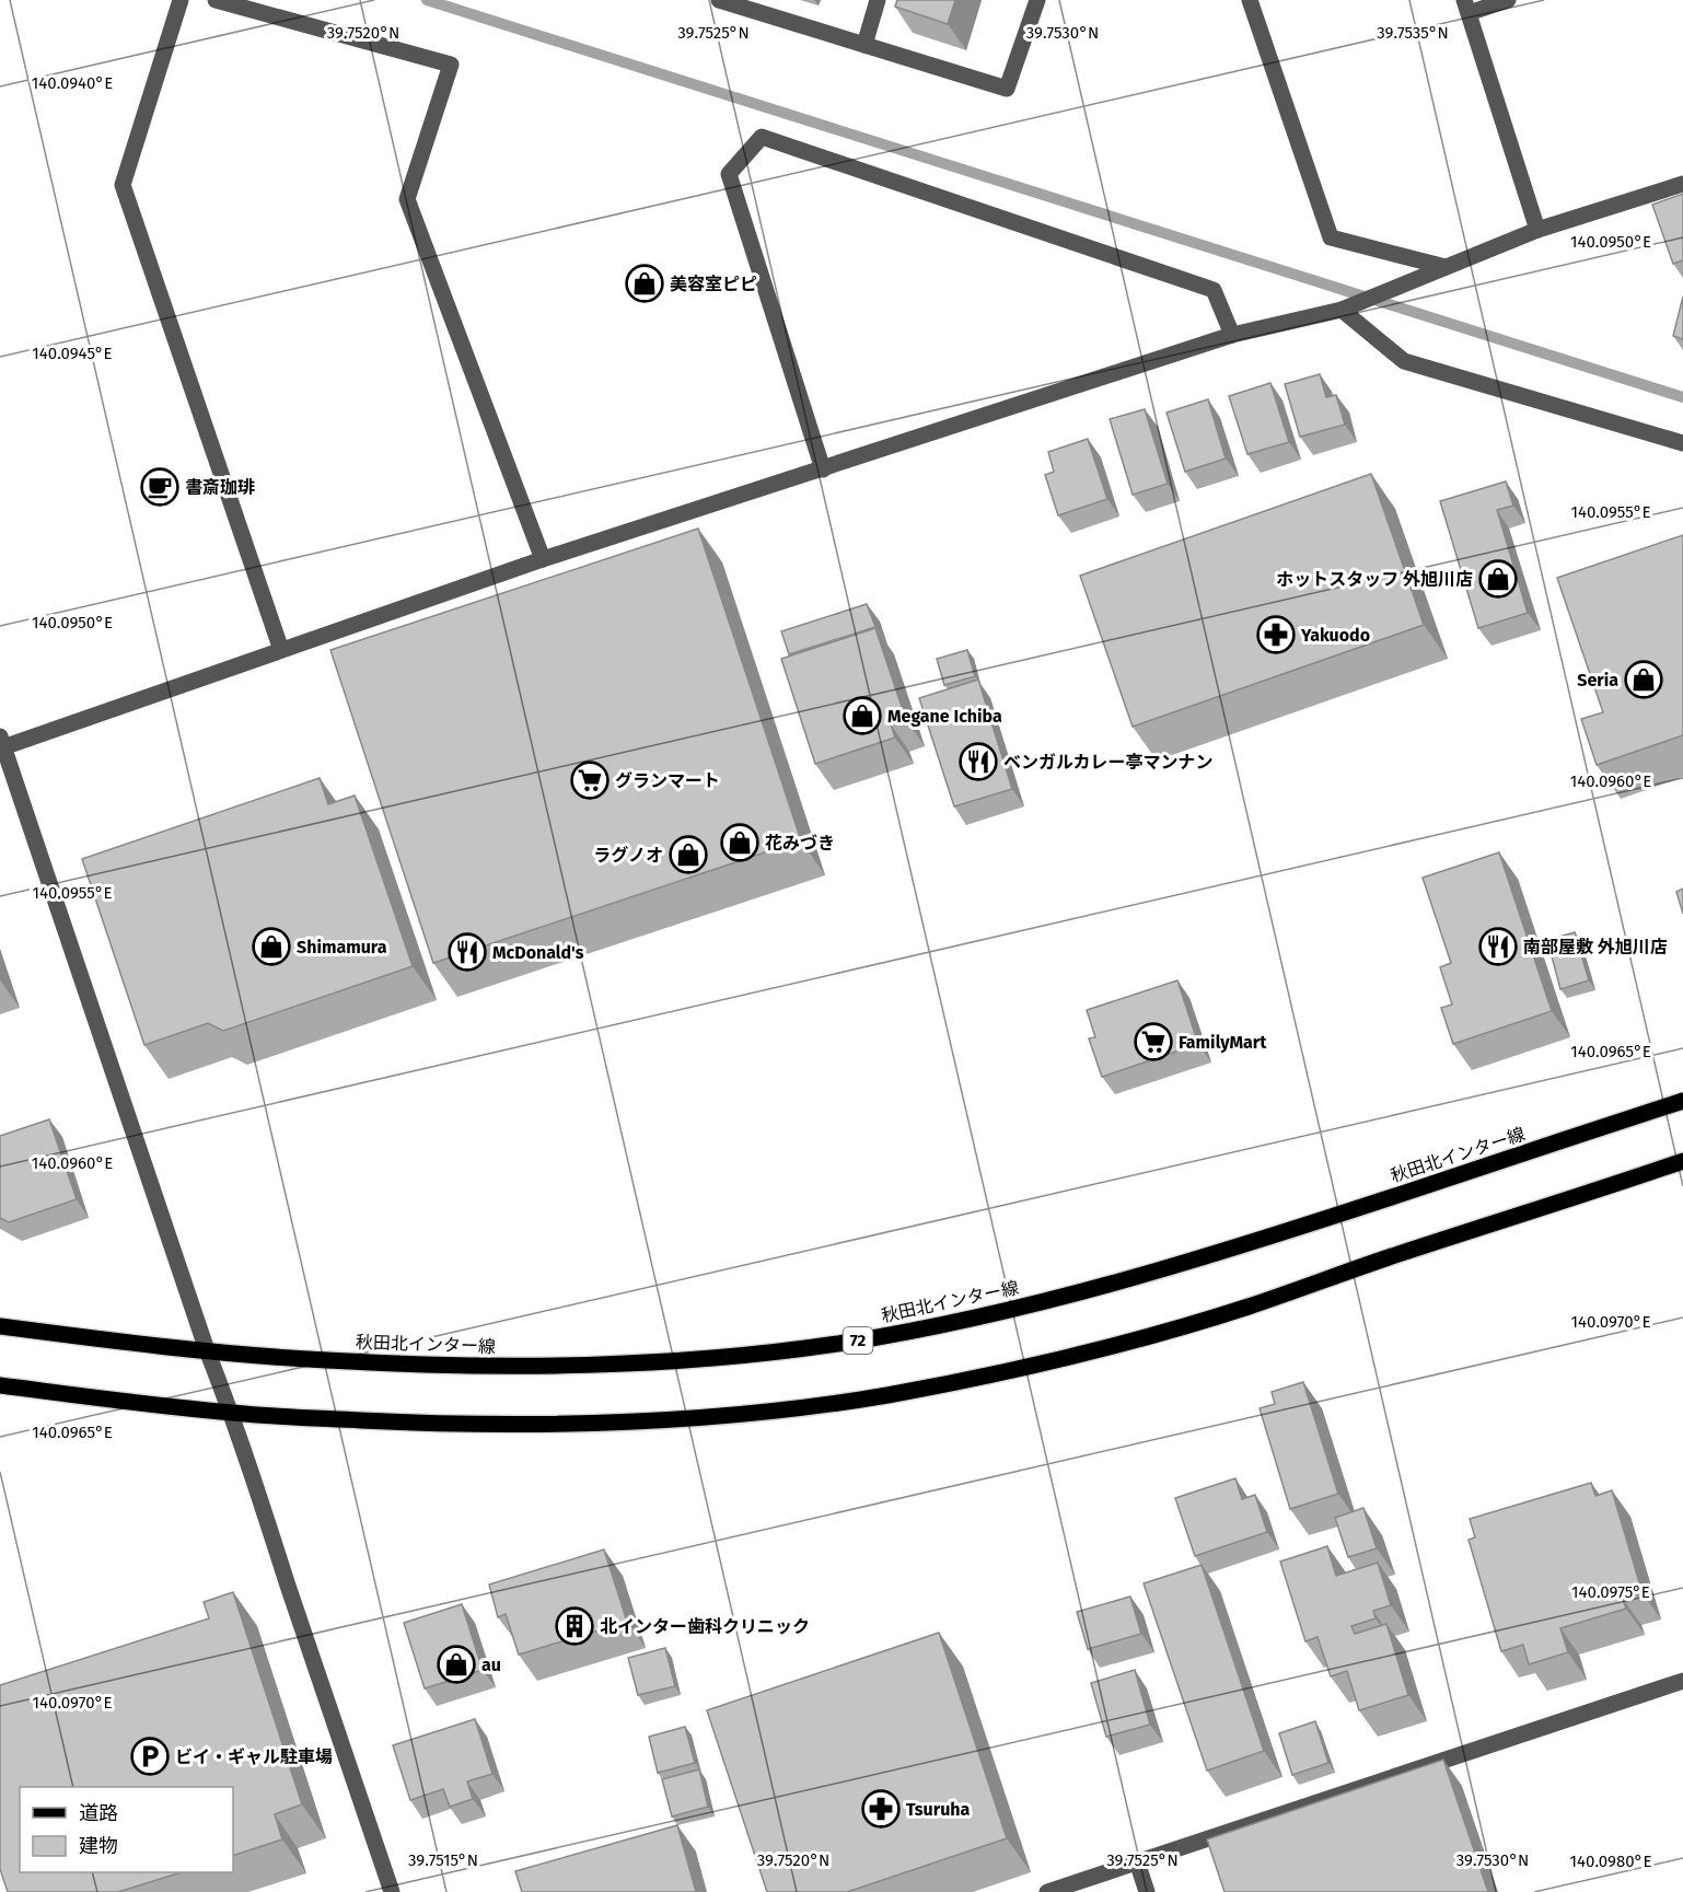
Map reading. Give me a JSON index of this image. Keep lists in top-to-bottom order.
{
  "streets": {
    "main road": ["秋田北インター線", "72"]
  },
  "places": {
    "shop": [
      "美容室ピピ",
      "ホットスタッフ 外旭川店",
      "Seria",
      "Megane Ichiba",
      "花みづき",
      "ラグノオ",
      "Shimamura",
      "au"
    ],
    "cafe": ["書斎珈琲"],
    "pharmacy": ["Yakuodo", "Tsuruha"],
    "restaurant": ["ベンガルカレー亭マンナン", "南部屋敷 外旭川店", "McDonald's"],
    "supermarket": ["グランマート", "FamilyMart"],
    "building": ["北インター歯科クリニック"],
    "parking": ["ビイ・ギャル駐車場"]
  },
  "legend": ["道路", "建物"],
  "coordinates": [
    "39.7520°N",
    "39.7525°N",
    "39.7530°N",
    "39.7535°N",
    "140.0940°E",
    "140.0950°E",
    "140.0945°E",
    "140.0955°E",
    "140.0960°E",
    "140.0965°E",
    "140.0970°E",
    "140.0975°E",
    "39.7515°N",
    "140.0980°E"
  ]
}
